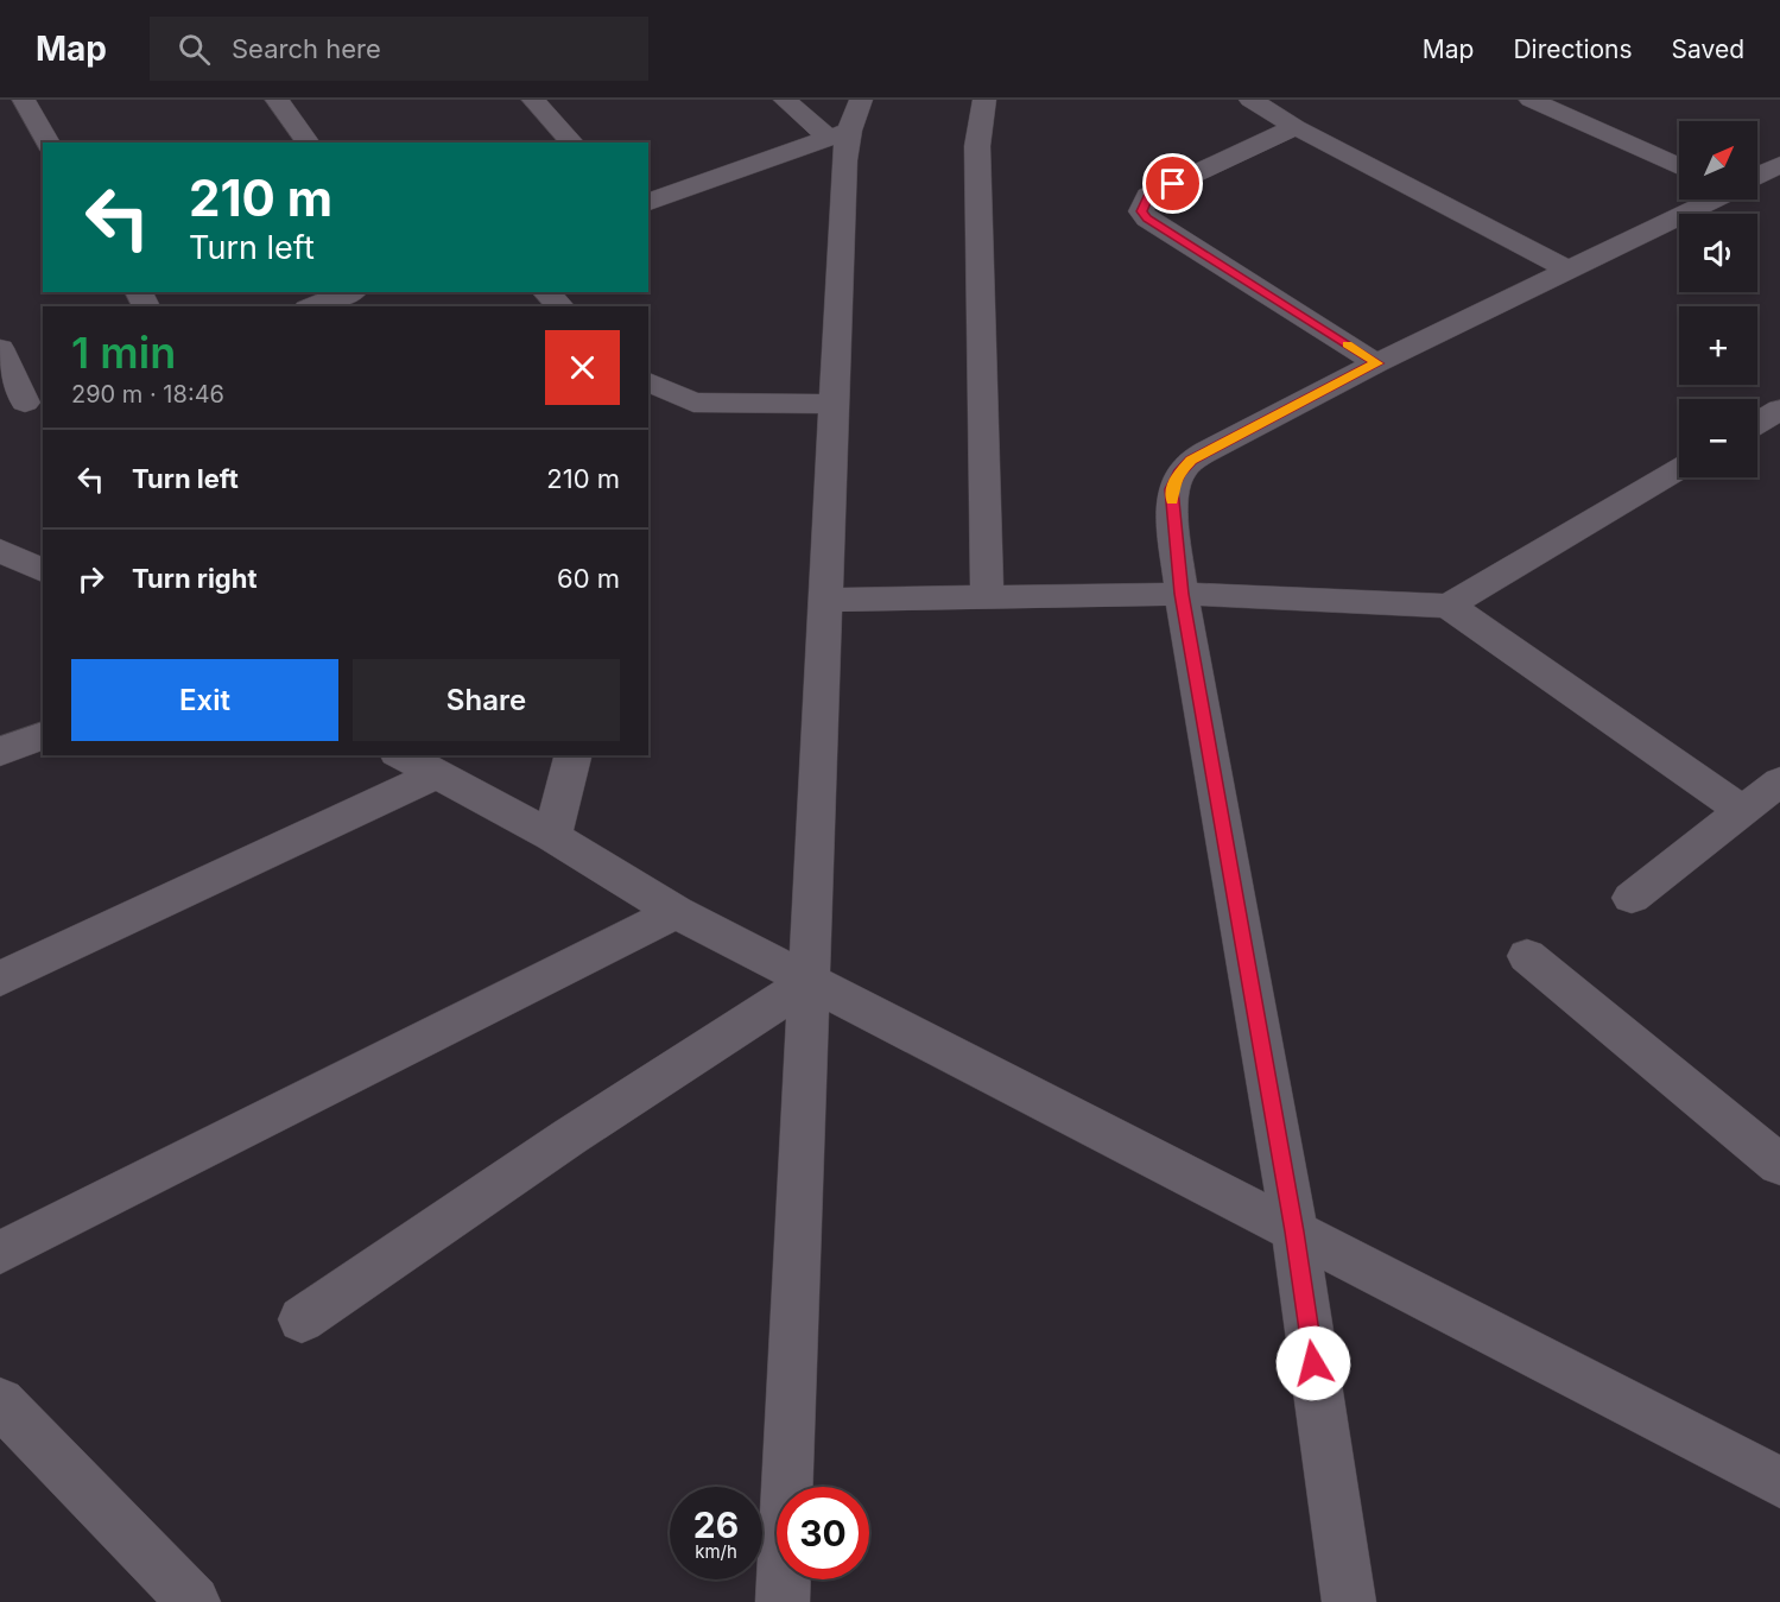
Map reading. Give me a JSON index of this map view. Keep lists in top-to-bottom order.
{
  "north": "top right",
  "page": {
    "header": "Map",
    "search": "Search here",
    "nav": ["Map", "Directions", "Saved"],
    "map_buttons": ["+", "−"],
    "turn": ["210 m", "Turn left"],
    "heading": ["1 min", "290 m · 18:46"],
    "list": [
      {
        "name": "Turn left",
        "value": "210 m"
      },
      {
        "name": "Turn right",
        "value": "60 m"
      }
    ],
    "buttons": ["Exit", "Share"],
    "speed": "26 km/h",
    "limit": "30"
  }
}
